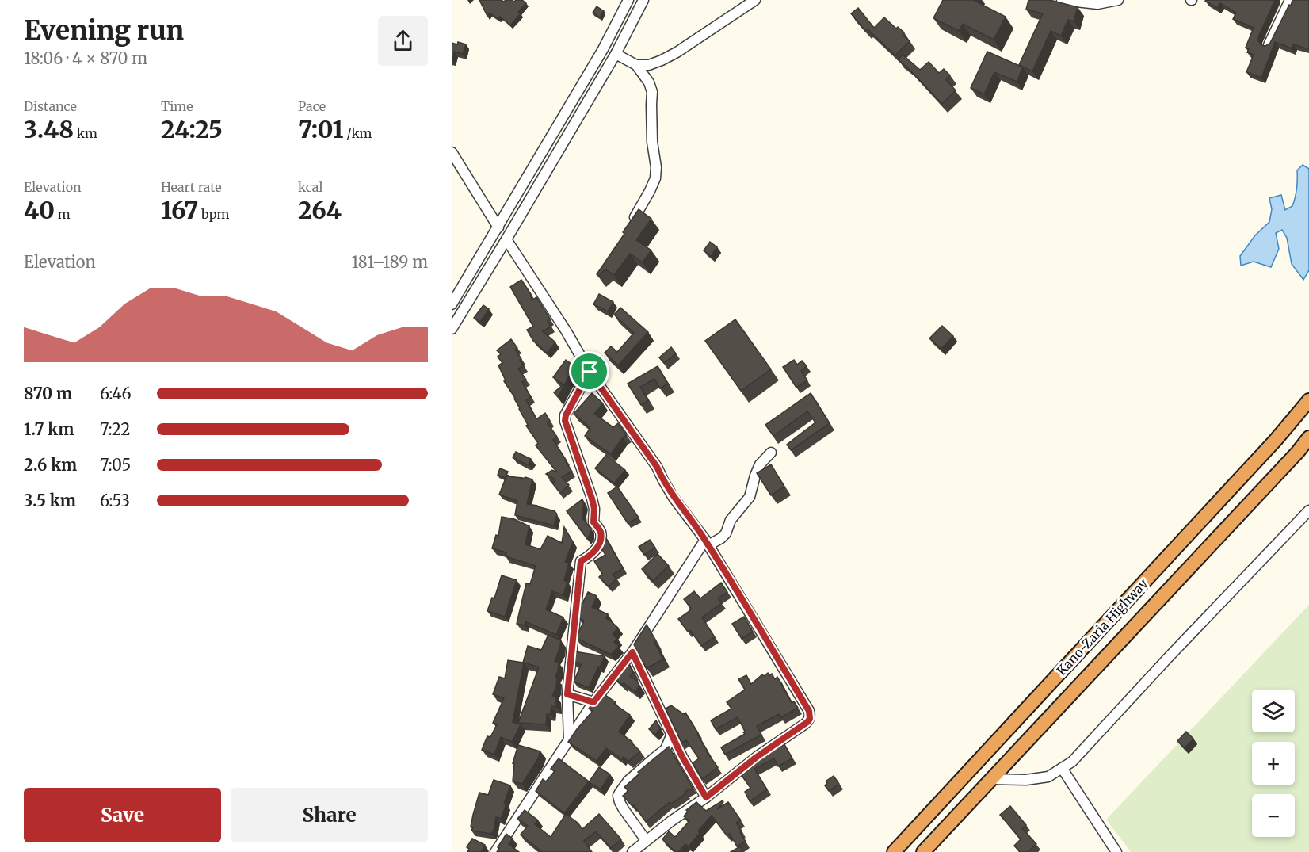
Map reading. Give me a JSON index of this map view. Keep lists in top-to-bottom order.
{
  "streets": {
    "highway": ["Kano-Zaria Highway"]
  },
  "page": {
    "heading": ["Evening run", "18:06 · 4 × 870 m"],
    "stats": [
      ["Distance", "3.48 km"],
      ["Time", "24:25"],
      ["Pace", "7:01 /km"],
      ["Elevation", "40 m"],
      ["Heart rate", "167 bpm"],
      ["kcal", "264"]
    ],
    "chart": ["Elevation", "181–189 m"],
    "list": [
      {
        "name": "870 m",
        "note": "6:46"
      },
      {
        "name": "1.7 km",
        "note": "7:22"
      },
      {
        "name": "2.6 km",
        "note": "7:05"
      },
      {
        "name": "3.5 km",
        "note": "6:53"
      }
    ],
    "map_buttons": ["+", "−"],
    "buttons": ["Save", "Share"]
  }
}
